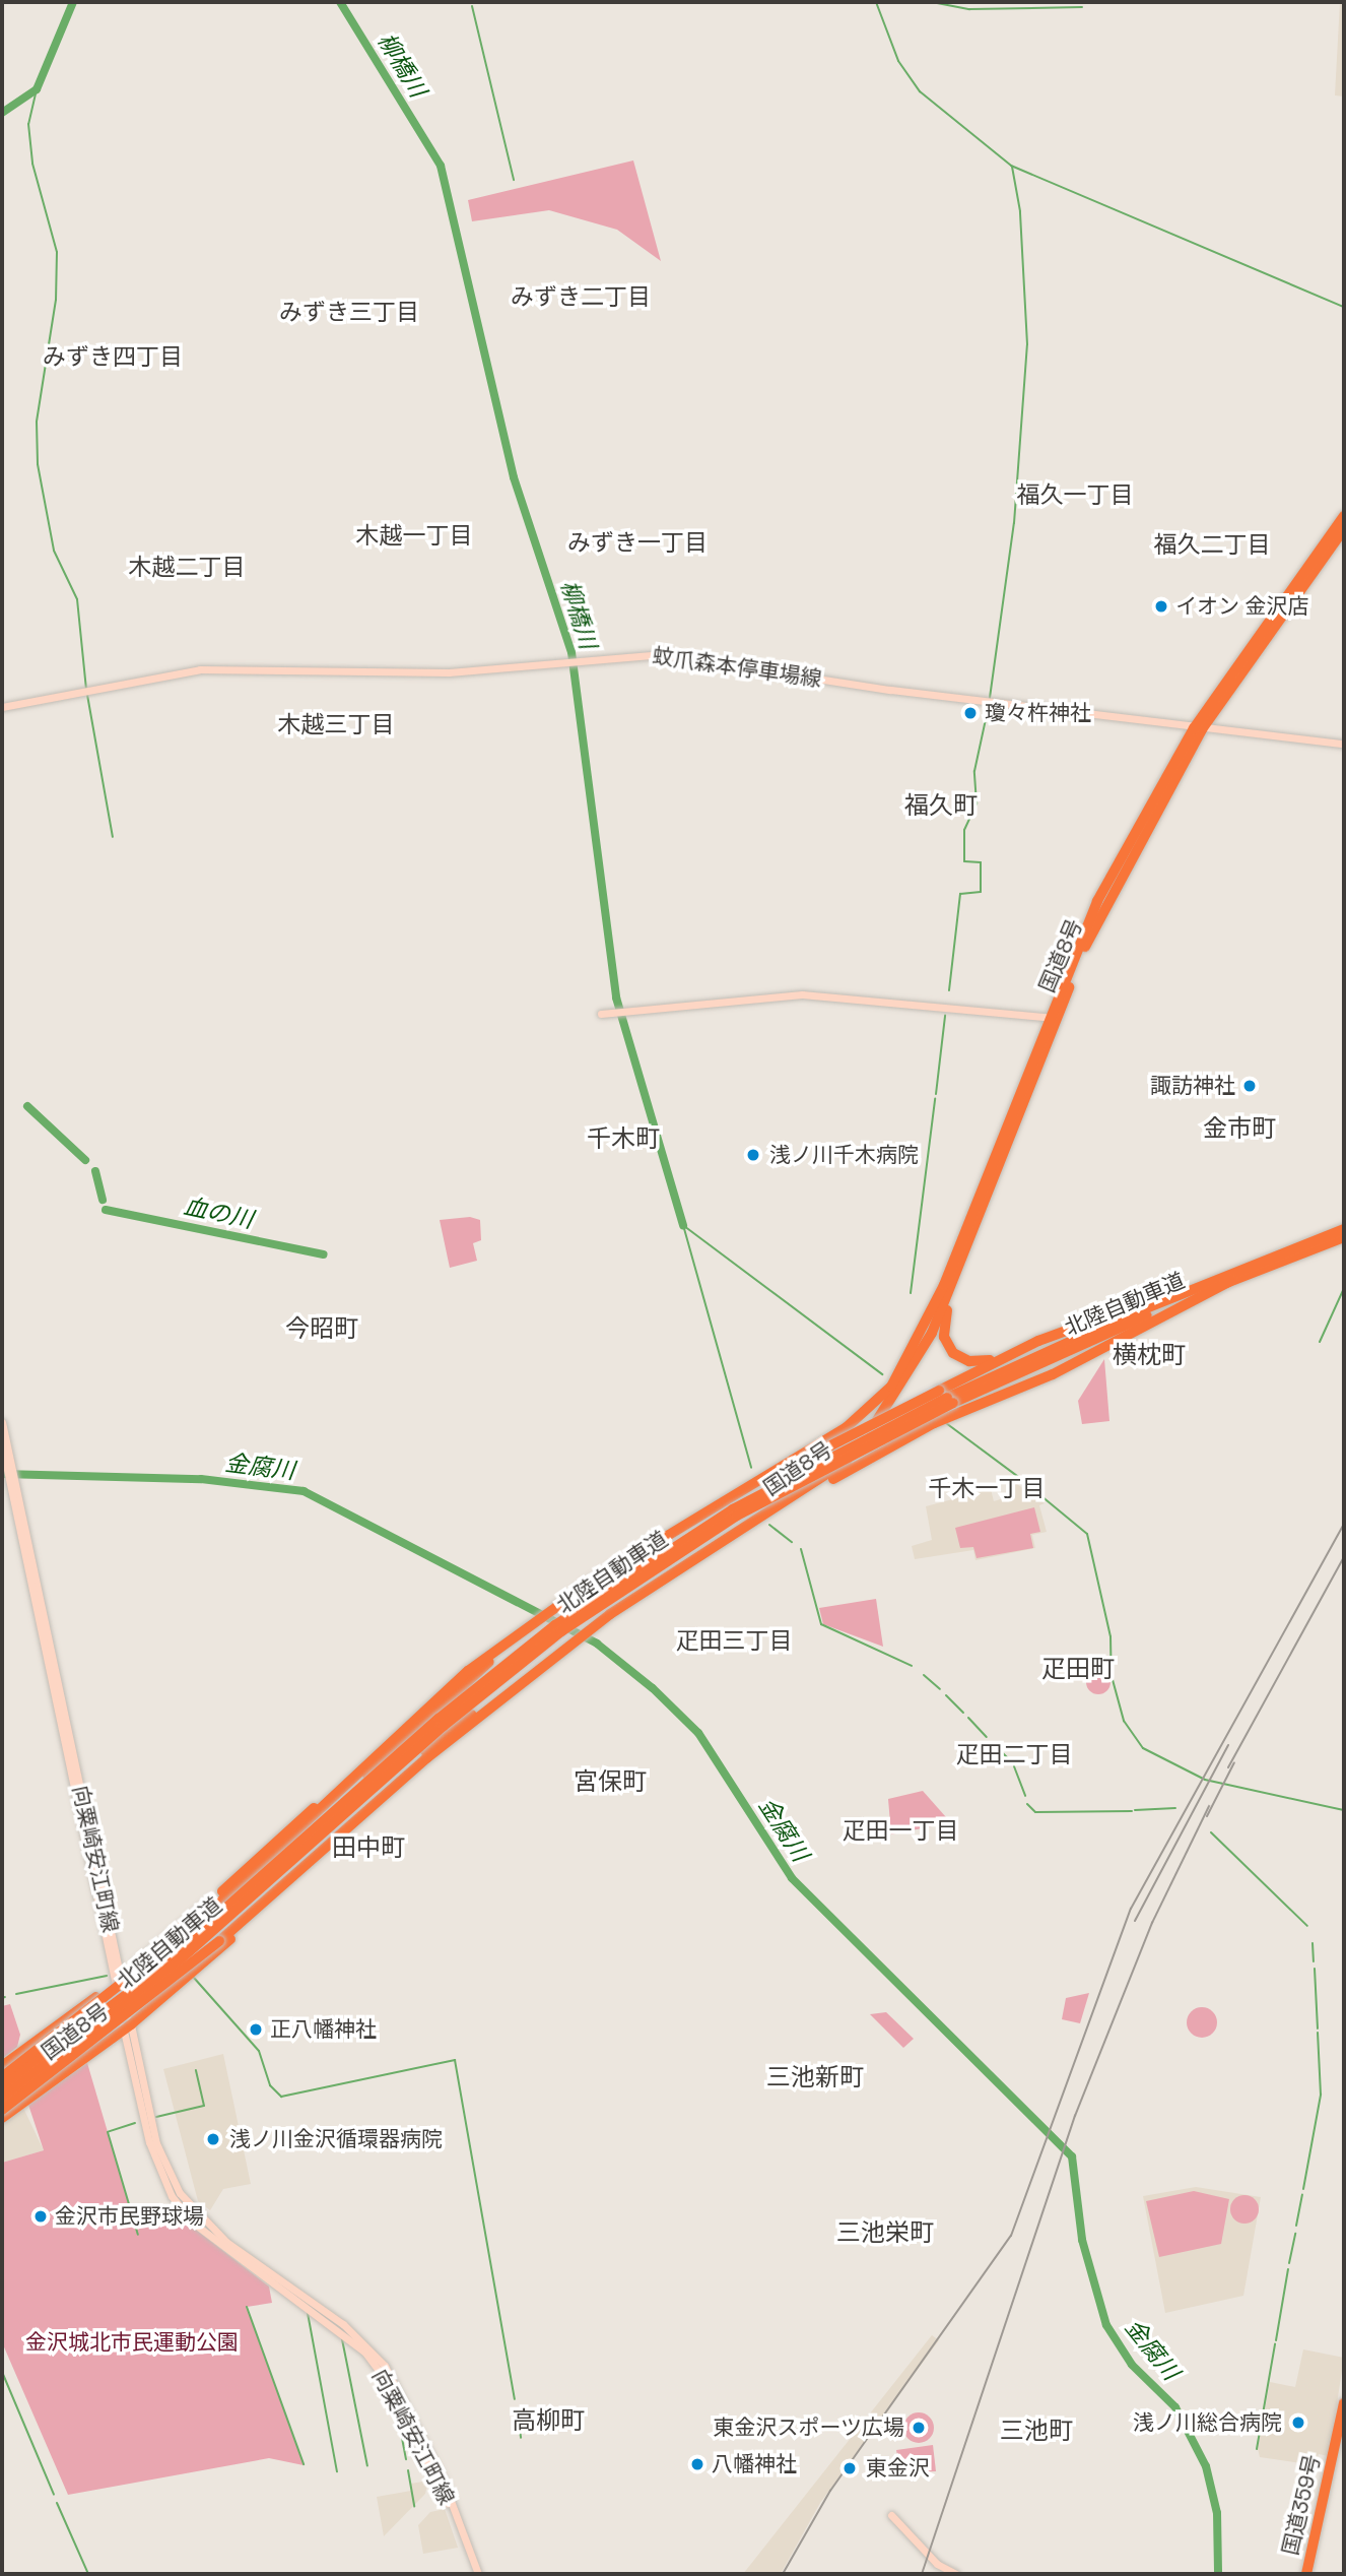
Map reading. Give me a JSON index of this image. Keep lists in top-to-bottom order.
{
  "streets": {
    "highway": ["国道8号", "北陸自動車道", "国道359号"],
    "main road": ["蚊爪森本停車場線", "向粟崎安江町線"]
  },
  "crossings": [
    ["蚊爪森本停車場線", "国道8号"]
  ],
  "districts": [
    "みずき二丁目",
    "みずき三丁目",
    "みずき四丁目",
    "福久一丁目",
    "木越一丁目",
    "みずき一丁目",
    "福久二丁目",
    "木越二丁目",
    "木越三丁目",
    "福久町",
    "金市町",
    "千木町",
    "今昭町",
    "横枕町",
    "千木一丁目",
    "疋田三丁目",
    "疋田町",
    "疋田二丁目",
    "宮保町",
    "疋田一丁目",
    "田中町",
    "三池新町",
    "三池栄町",
    "高柳町",
    "三池町"
  ],
  "water": ["柳橋川", "血の川", "金腐川"],
  "parks": ["金沢城北市民運動公園"],
  "places": [
    "イオン 金沢店",
    "瓊々杵神社",
    "諏訪神社",
    "浅ノ川千木病院",
    "正八幡神社",
    "浅ノ川金沢循環器病院",
    "金沢市民野球場",
    "浅ノ川総合病院",
    "東金沢スポーツ広場",
    "八幡神社",
    "東金沢"
  ]
}
